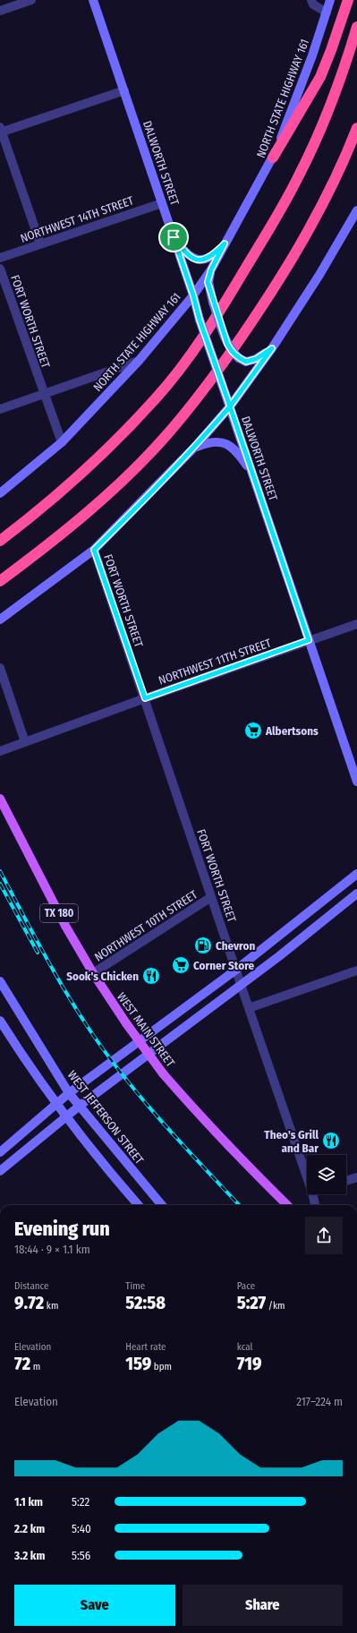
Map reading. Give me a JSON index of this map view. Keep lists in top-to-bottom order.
{
  "streets": {
    "main road": [
      "NORTH STATE HIGHWAY 161",
      "DALWORTH STREET",
      "TX 180",
      "WEST MAIN STREET",
      "WEST JEFFERSON STREET"
    ],
    "street": [
      "NORTHWEST 14TH STREET",
      "FORT WORTH STREET",
      "NORTHWEST 11TH STREET",
      "NORTHWEST 10TH STREET"
    ]
  },
  "crossings": [
    ["NORTH STATE HIGHWAY 161", "DALWORTH STREET"],
    ["NORTH STATE HIGHWAY 161", "FORT WORTH STREET"],
    ["DALWORTH STREET", "NORTHWEST 14TH STREET"],
    ["DALWORTH STREET", "NORTHWEST 11TH STREET"],
    ["FORT WORTH STREET", "NORTHWEST 11TH STREET"],
    ["FORT WORTH STREET", "NORTHWEST 10TH STREET"],
    ["NORTHWEST 10TH STREET", "WEST MAIN STREET"]
  ],
  "places": {
    "supermarket": ["Albertsons", "Corner Store"],
    "fuel station": ["Chevron"],
    "restaurant": ["Sook's Chicken", "Theo's Grill and Bar"]
  },
  "page": {
    "heading": ["Evening run", "18:44 · 9 × 1.1 km"],
    "stats": [
      ["Distance", "9.72 km"],
      ["Time", "52:58"],
      ["Pace", "5:27 /km"],
      ["Elevation", "72 m"],
      ["Heart rate", "159 bpm"],
      ["kcal", "719"]
    ],
    "chart": ["Elevation", "217–224 m"],
    "list": [
      {
        "name": "1.1 km",
        "note": "5:22"
      },
      {
        "name": "2.2 km",
        "note": "5:40"
      },
      {
        "name": "3.2 km",
        "note": "5:56"
      }
    ],
    "buttons": ["Save", "Share"]
  }
}
